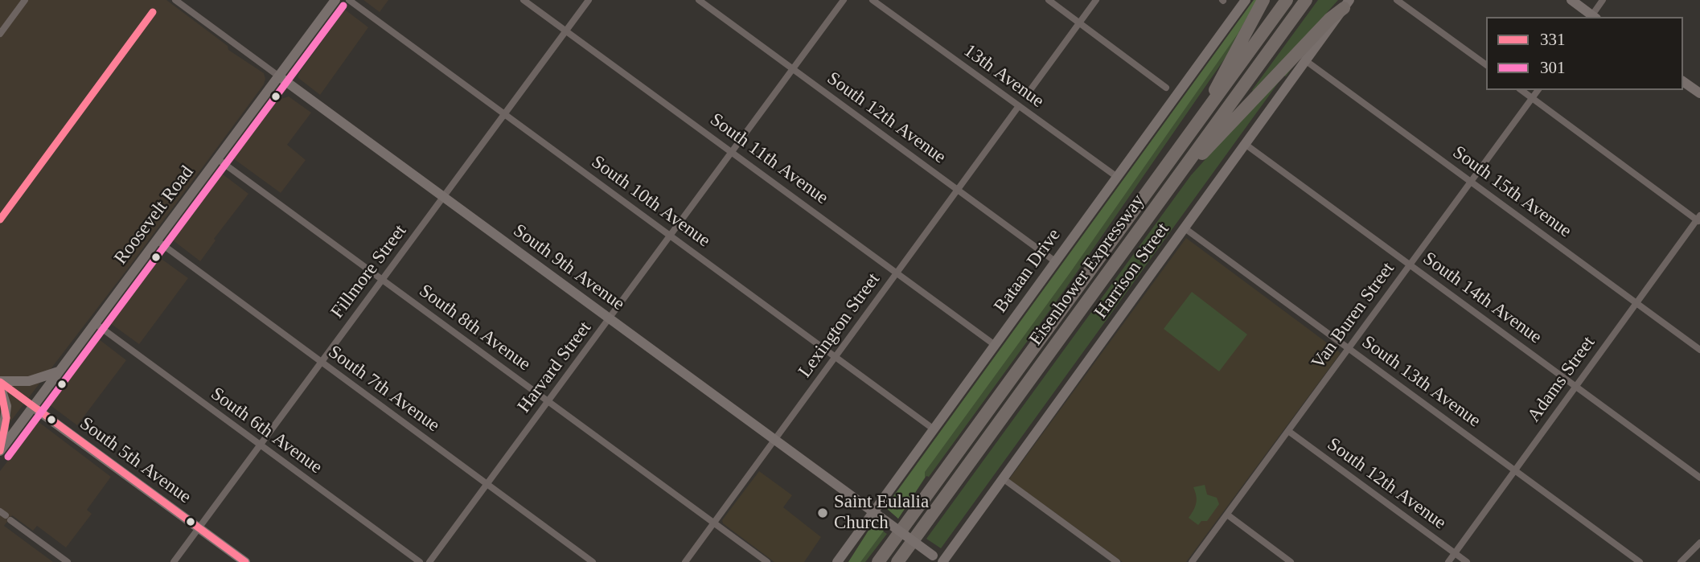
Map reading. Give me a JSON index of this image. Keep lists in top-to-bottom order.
{
  "streets": {
    "highway": ["Eisenhower Expressway"],
    "street": [
      "13th Avenue",
      "South 12th Avenue",
      "South 11th Avenue",
      "South 15th Avenue",
      "South 10th Avenue",
      "Roosevelt Road",
      "South 9th Avenue",
      "Bataan Drive",
      "Harrison Street",
      "Fillmore Street",
      "South 14th Avenue",
      "Van Buren Street",
      "Lexington Street",
      "South 8th Avenue",
      "Harvard Street",
      "Adams Street",
      "South 13th Avenue",
      "South 7th Avenue",
      "South 6th Avenue",
      "South 5th Avenue"
    ]
  },
  "crossings": [
    ["13th Avenue", "Bataan Drive"],
    ["13th Avenue", "Lexington Street"],
    ["South 12th Avenue", "Bataan Drive"],
    ["South 12th Avenue", "Van Buren Street"],
    ["South 12th Avenue", "Lexington Street"],
    ["South 12th Avenue", "Harvard Street"],
    ["South 12th Avenue", "Adams Street"],
    ["South 11th Avenue", "Bataan Drive"],
    ["South 11th Avenue", "Fillmore Street"],
    ["South 11th Avenue", "Lexington Street"],
    ["South 11th Avenue", "Harvard Street"],
    ["South 15th Avenue", "Harrison Street"],
    ["South 15th Avenue", "Van Buren Street"],
    ["South 15th Avenue", "Adams Street"],
    ["South 10th Avenue", "Bataan Drive"],
    ["South 10th Avenue", "Fillmore Street"],
    ["South 10th Avenue", "Lexington Street"],
    ["South 10th Avenue", "Harvard Street"],
    ["Roosevelt Road", "South 9th Avenue"],
    ["Roosevelt Road", "South 8th Avenue"],
    ["Roosevelt Road", "South 7th Avenue"],
    ["Roosevelt Road", "South 6th Avenue"],
    ["Roosevelt Road", "South 5th Avenue"],
    ["South 9th Avenue", "Bataan Drive"],
    ["South 9th Avenue", "Harrison Street"],
    ["South 9th Avenue", "Fillmore Street"],
    ["South 9th Avenue", "Lexington Street"],
    ["South 9th Avenue", "Harvard Street"],
    ["Harrison Street", "South 14th Avenue"],
    ["Harrison Street", "South 13th Avenue"],
    ["Fillmore Street", "South 8th Avenue"],
    ["Fillmore Street", "South 7th Avenue"],
    ["Fillmore Street", "South 6th Avenue"],
    ["Fillmore Street", "South 5th Avenue"],
    ["South 14th Avenue", "Van Buren Street"],
    ["South 14th Avenue", "Adams Street"],
    ["Van Buren Street", "South 13th Avenue"],
    ["Lexington Street", "South 8th Avenue"],
    ["South 8th Avenue", "Harvard Street"],
    ["Harvard Street", "South 7th Avenue"],
    ["Adams Street", "South 13th Avenue"]
  ],
  "places": ["Saint Eulalia Church"],
  "lines": ["transit line 301", "transit line 331"],
  "legend": ["331", "301"]
}
